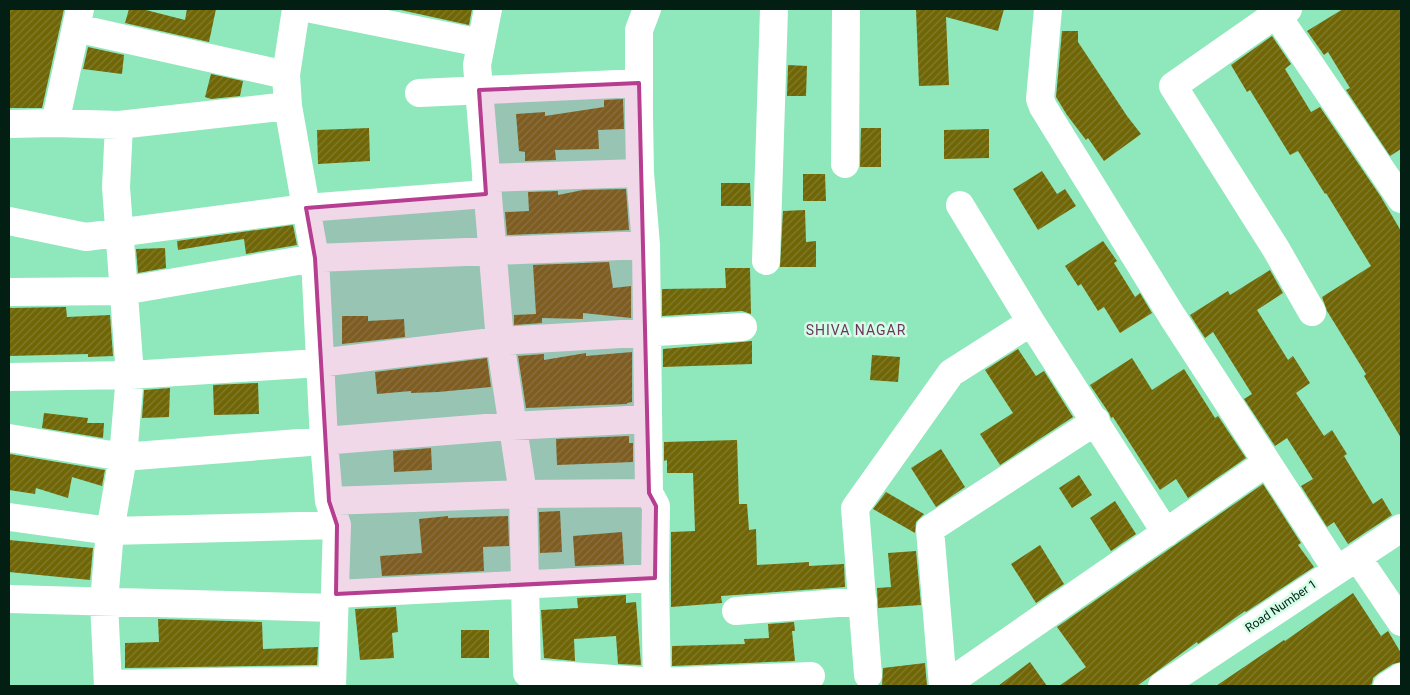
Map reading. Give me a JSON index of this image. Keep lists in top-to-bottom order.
{
  "streets": {
    "street": ["Road Number 1"]
  },
  "districts": ["SHIVA NAGAR"]
}
